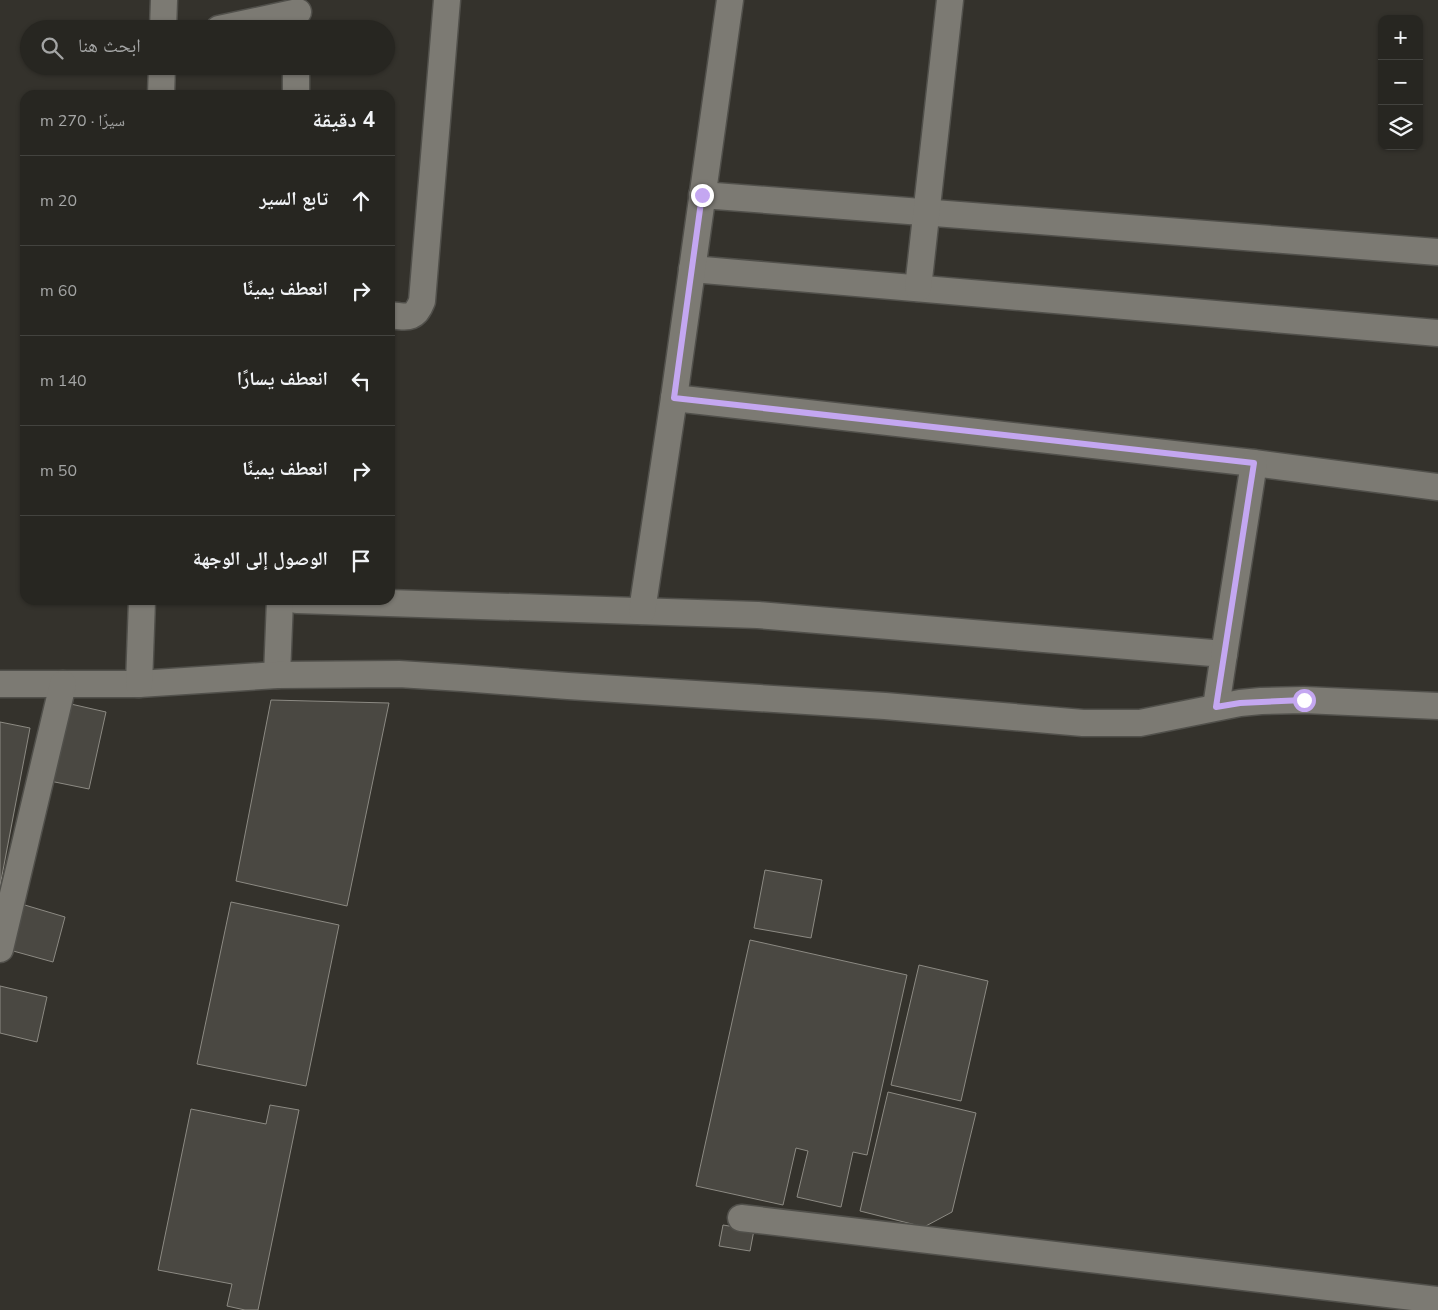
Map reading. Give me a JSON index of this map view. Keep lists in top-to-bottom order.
{
  "page": {
    "map_buttons": ["+", "−"],
    "search": "ابحث هنا",
    "heading": ["4 دقيقة", "سيرًا · 270 m"],
    "list": [
      ["تابع السير", "20 m"],
      ["انعطف يمينًا", "60 m"],
      ["انعطف يسارًا", "140 m"],
      ["انعطف يمينًا", "50 m"],
      "الوصول إلى الوجهة"
    ]
  }
}
